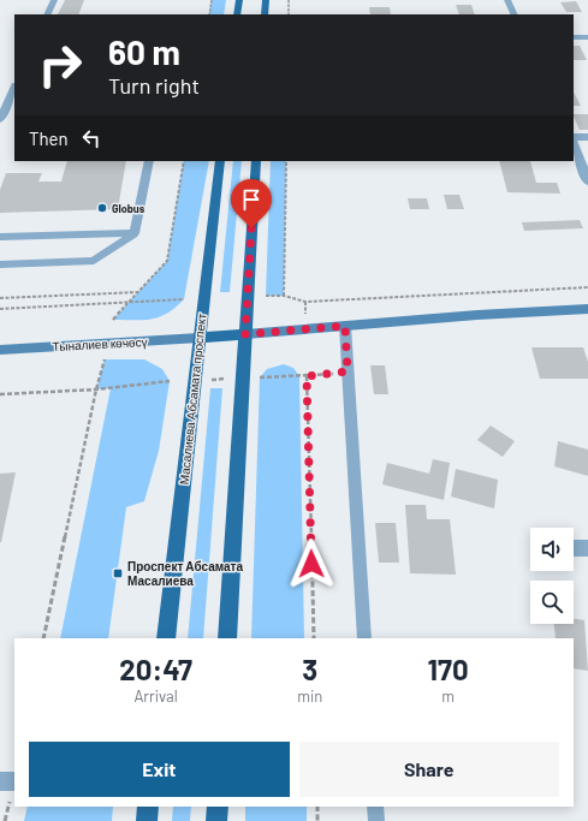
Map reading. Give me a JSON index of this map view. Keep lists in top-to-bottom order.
{
  "streets": {
    "main road": ["Масалиева Абсамата проспект"],
    "street": ["Тыналиев көчөсү"]
  },
  "crossings": [
    ["Тыналиев көчөсү", "Масалиева Абсамата проспект"]
  ],
  "places": {
    "other": ["Globus"],
    "transit": ["Проспект Абсамата Масалиева"]
  },
  "page": {
    "turn": ["60 m", "Turn right"],
    "then": "Then",
    "eta": [
      "20:47",
      "Arrival",
      "3",
      "min",
      "170",
      "m"
    ],
    "buttons": ["Exit", "Share"]
  }
}
